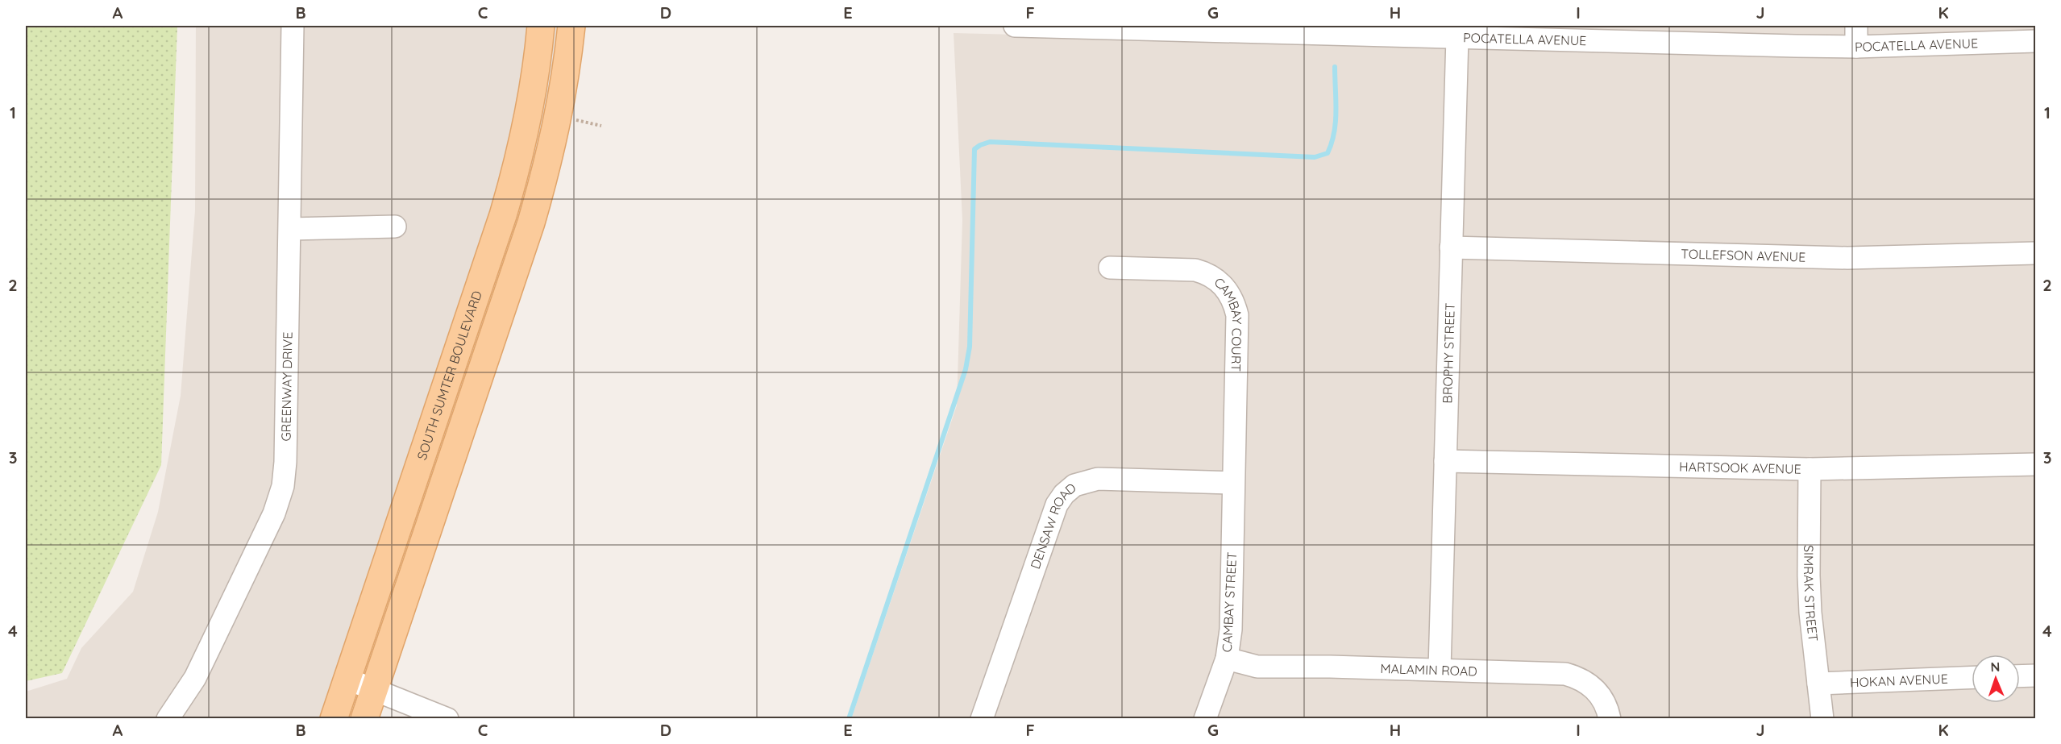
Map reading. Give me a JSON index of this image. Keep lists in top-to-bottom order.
{
  "streets": {
    "main road": ["SOUTH SUMTER BOULEVARD"],
    "street": [
      "POCATELLA AVENUE",
      "TOLLEFSON AVENUE",
      "CAMBAY COURT",
      "BROPHY STREET",
      "GREENWAY DRIVE",
      "HARTSOOK AVENUE",
      "DENSAW ROAD",
      "SIMRAK STREET",
      "CAMBAY STREET",
      "MALAMIN ROAD",
      "HOKAN AVENUE"
    ]
  },
  "crossings": [
    ["POCATELLA AVENUE", "BROPHY STREET"],
    ["TOLLEFSON AVENUE", "BROPHY STREET"],
    ["CAMBAY COURT", "DENSAW ROAD"],
    ["CAMBAY COURT", "CAMBAY STREET"],
    ["BROPHY STREET", "HARTSOOK AVENUE"],
    ["BROPHY STREET", "MALAMIN ROAD"],
    ["HARTSOOK AVENUE", "SIMRAK STREET"],
    ["DENSAW ROAD", "CAMBAY STREET"],
    ["SIMRAK STREET", "HOKAN AVENUE"],
    ["CAMBAY STREET", "MALAMIN ROAD"]
  ],
  "north": "top",
  "grid": {
    "columns": [
      "A",
      "B",
      "C",
      "D",
      "E",
      "F",
      "G",
      "H",
      "I",
      "J",
      "K"
    ],
    "rows": [
      "1",
      "2",
      "3",
      "4"
    ]
  }
}
